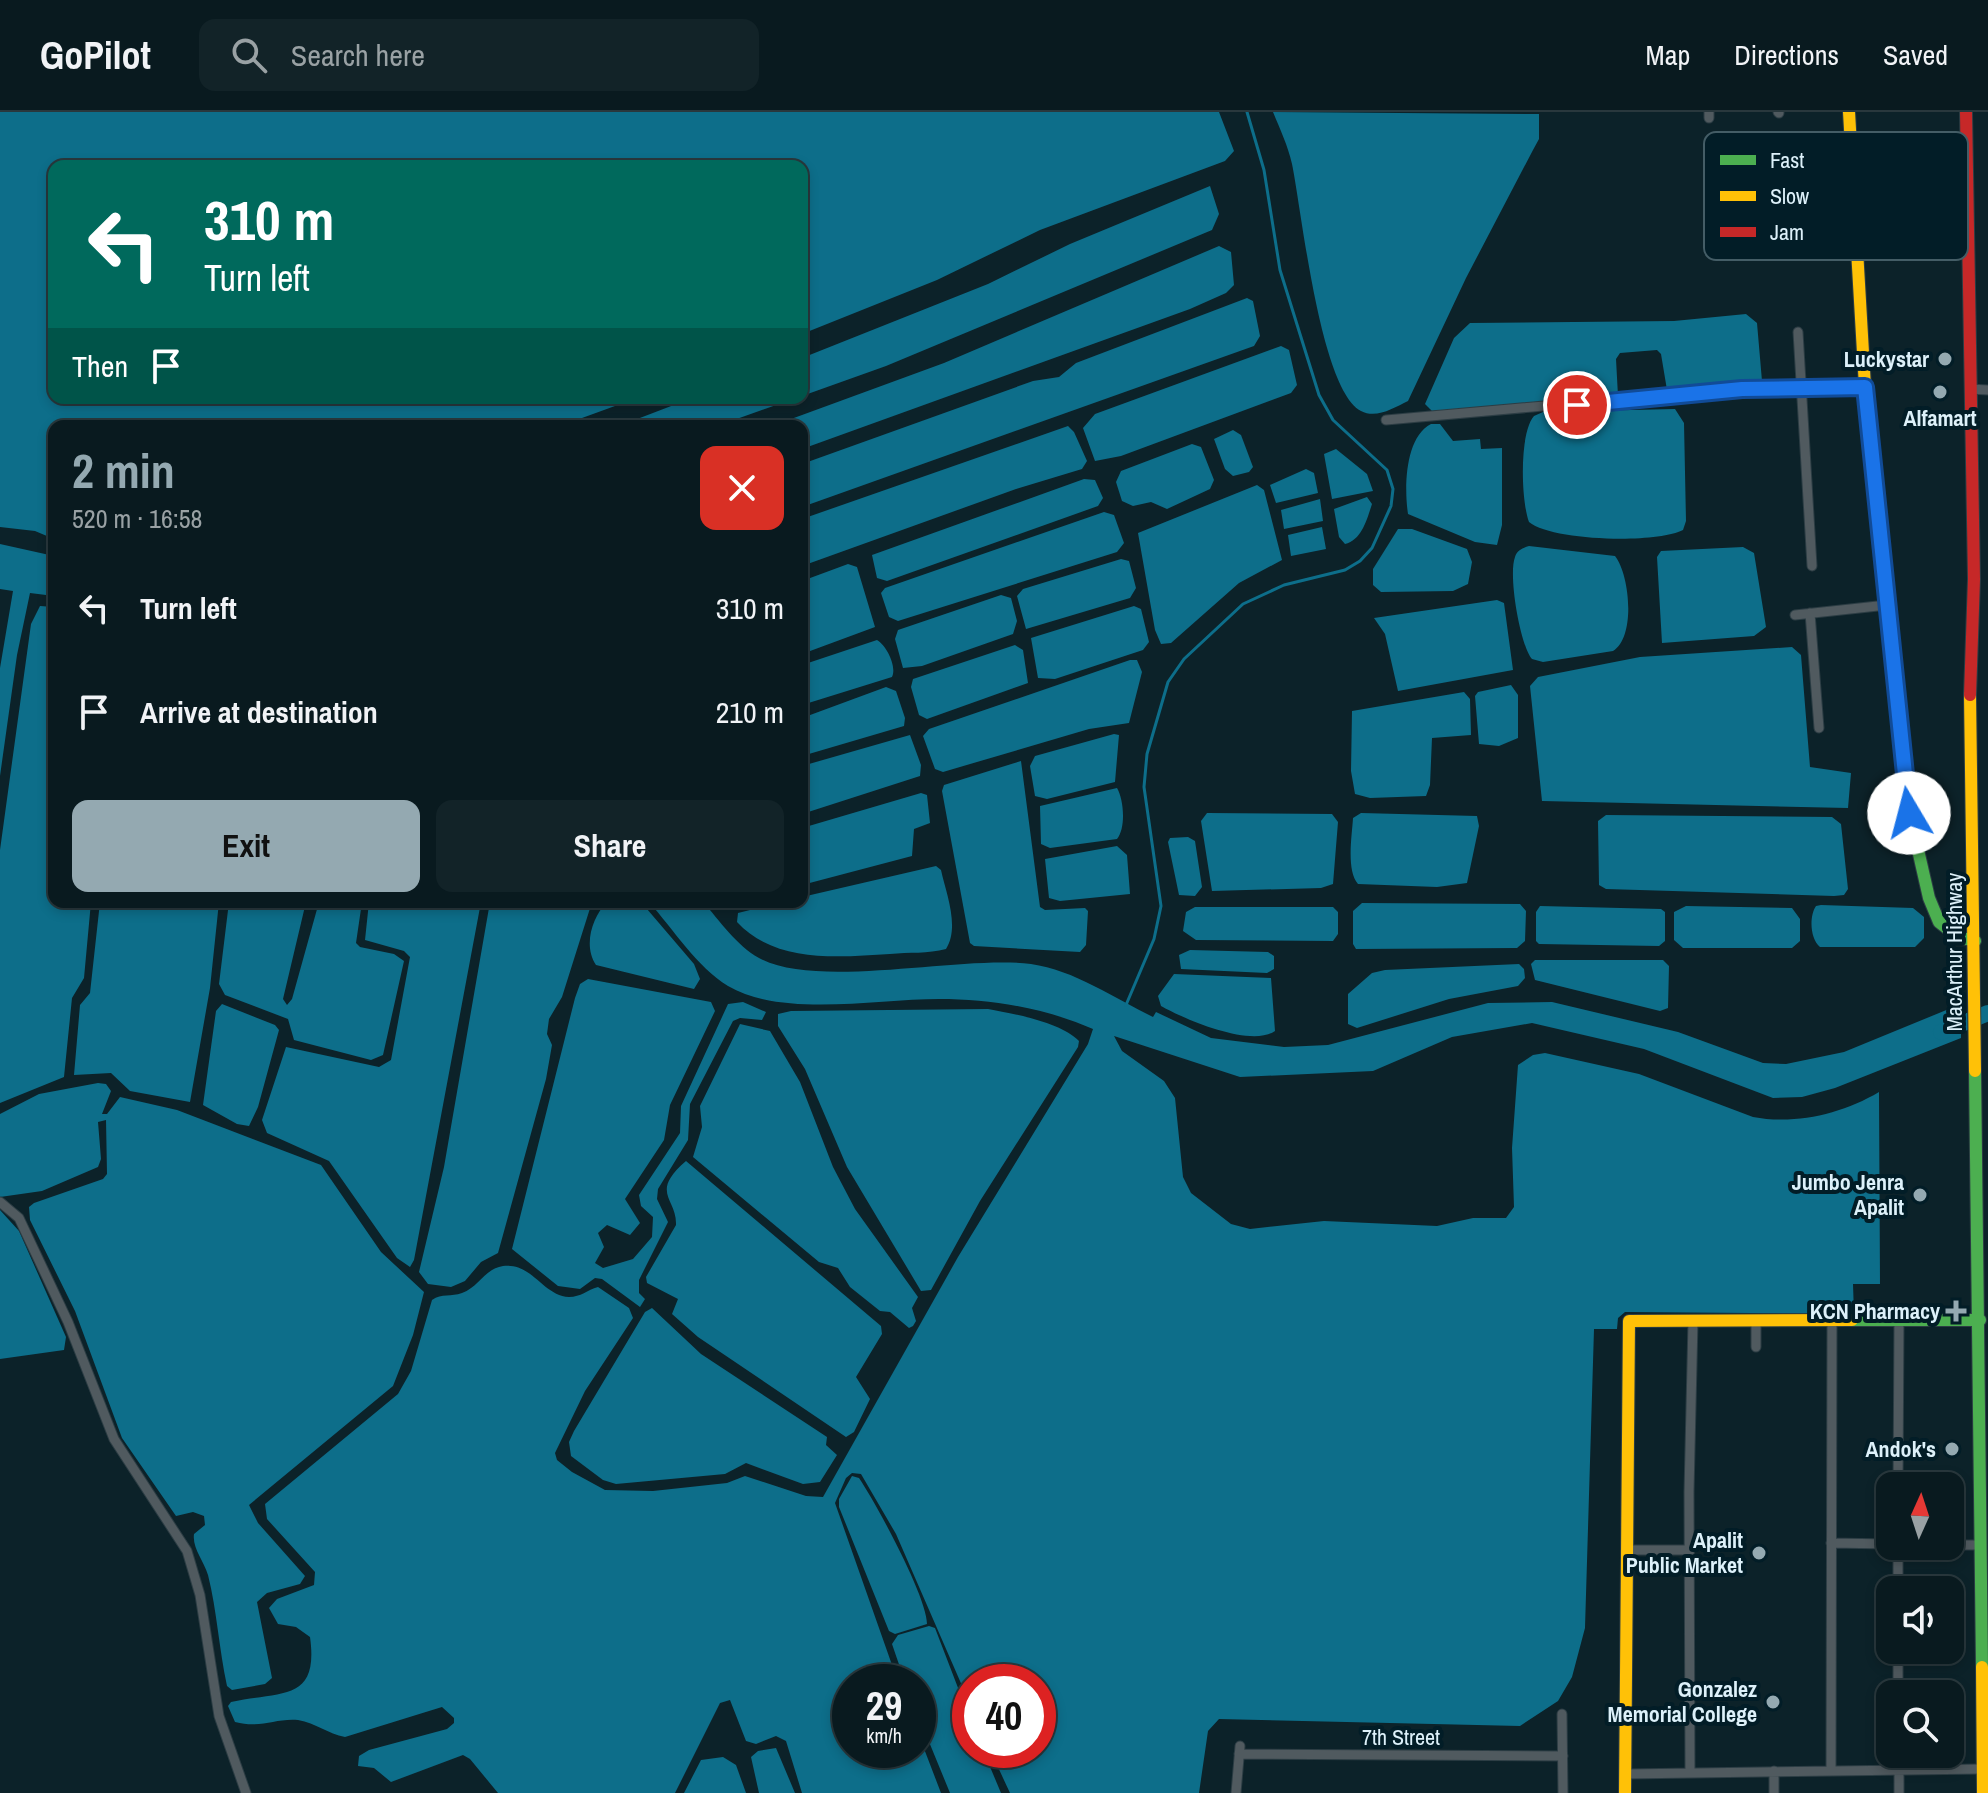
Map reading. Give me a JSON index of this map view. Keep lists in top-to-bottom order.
{
  "streets": {
    "main road": ["MacArthur Highway"],
    "street": ["7th Street"]
  },
  "places": {
    "other": [
      "Luckystar",
      "Alfamart",
      "Jumbo Jenra Apalit",
      "Andok's",
      "Apalit Public Market",
      "Gonzalez Memorial College"
    ],
    "health": ["KCN Pharmacy"]
  },
  "legend": ["Fast", "Slow", "Jam"],
  "north": "top",
  "page": {
    "header": "GoPilot",
    "search": "Search here",
    "nav": ["Map", "Directions", "Saved"],
    "turn": ["310 m", "Turn left"],
    "then": "Then",
    "heading": ["2 min", "520 m · 16:58"],
    "list": [
      {
        "name": "Turn left",
        "value": "310 m"
      },
      {
        "name": "Arrive at destination",
        "value": "210 m"
      }
    ],
    "buttons": ["Exit", "Share"],
    "speed": "29 km/h",
    "limit": "40"
  }
}
